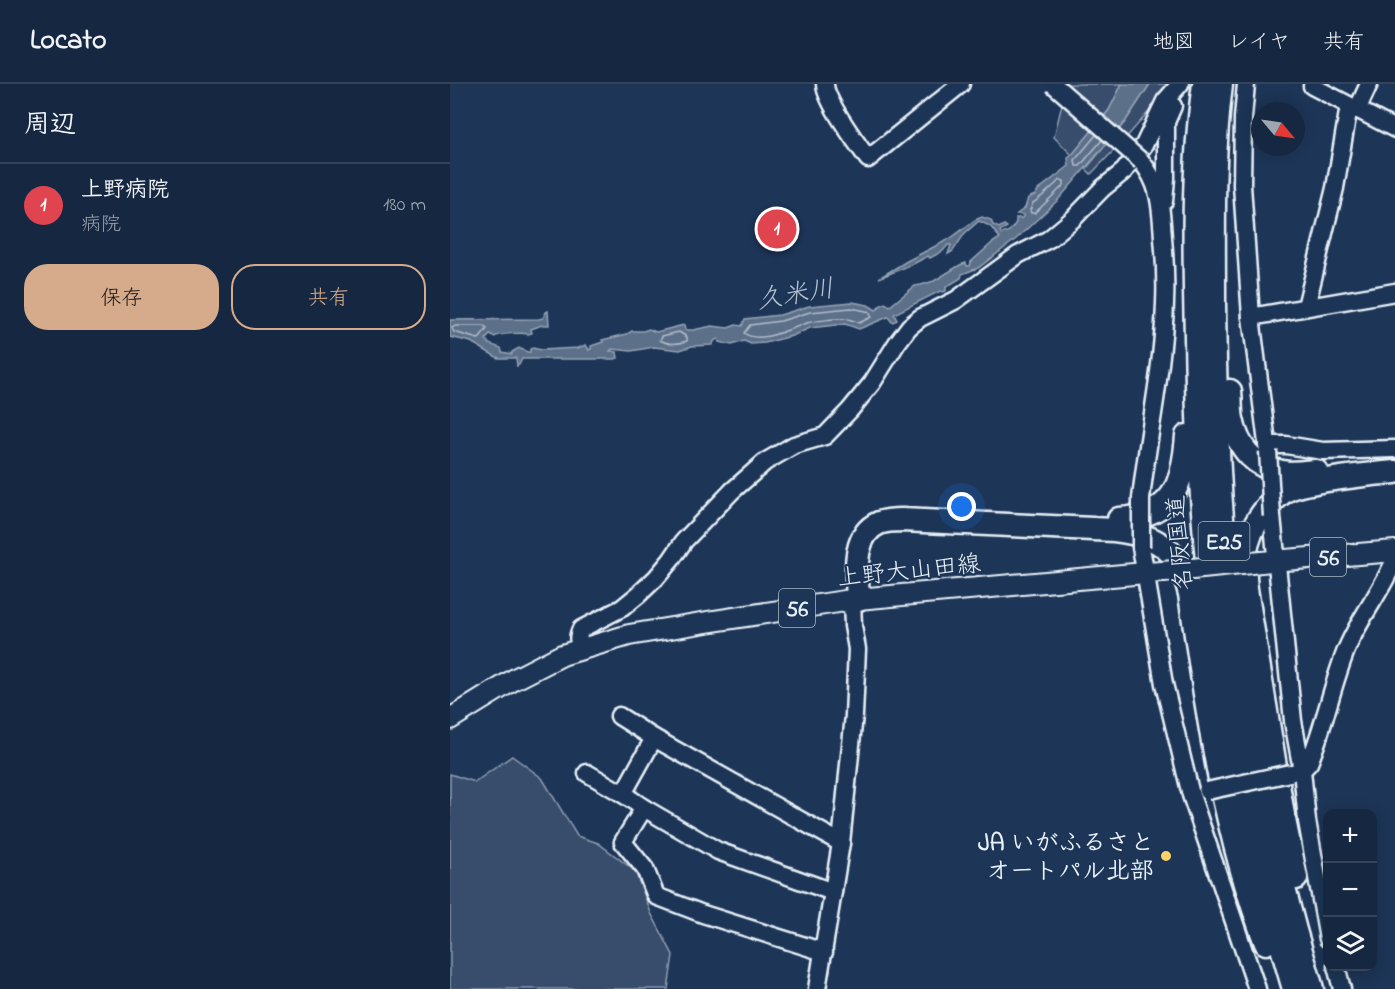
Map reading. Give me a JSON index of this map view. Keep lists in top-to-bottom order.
{
  "streets": {
    "highway": ["E25", "名阪国道"],
    "main road": ["56", "上野大山田線"]
  },
  "water": ["久米川"],
  "places": ["JA いがふるさと オートパル北部"],
  "north": "bottom right",
  "page": {
    "header": "Locato",
    "nav": ["地図", "レイヤ", "共有"],
    "heading": "周辺",
    "list": [
      {
        "mark": "1",
        "name": "上野病院",
        "note": "病院",
        "value": "180 m"
      }
    ],
    "pins": "1",
    "buttons": ["保存", "共有"],
    "map_buttons": ["+", "−"]
  }
}
